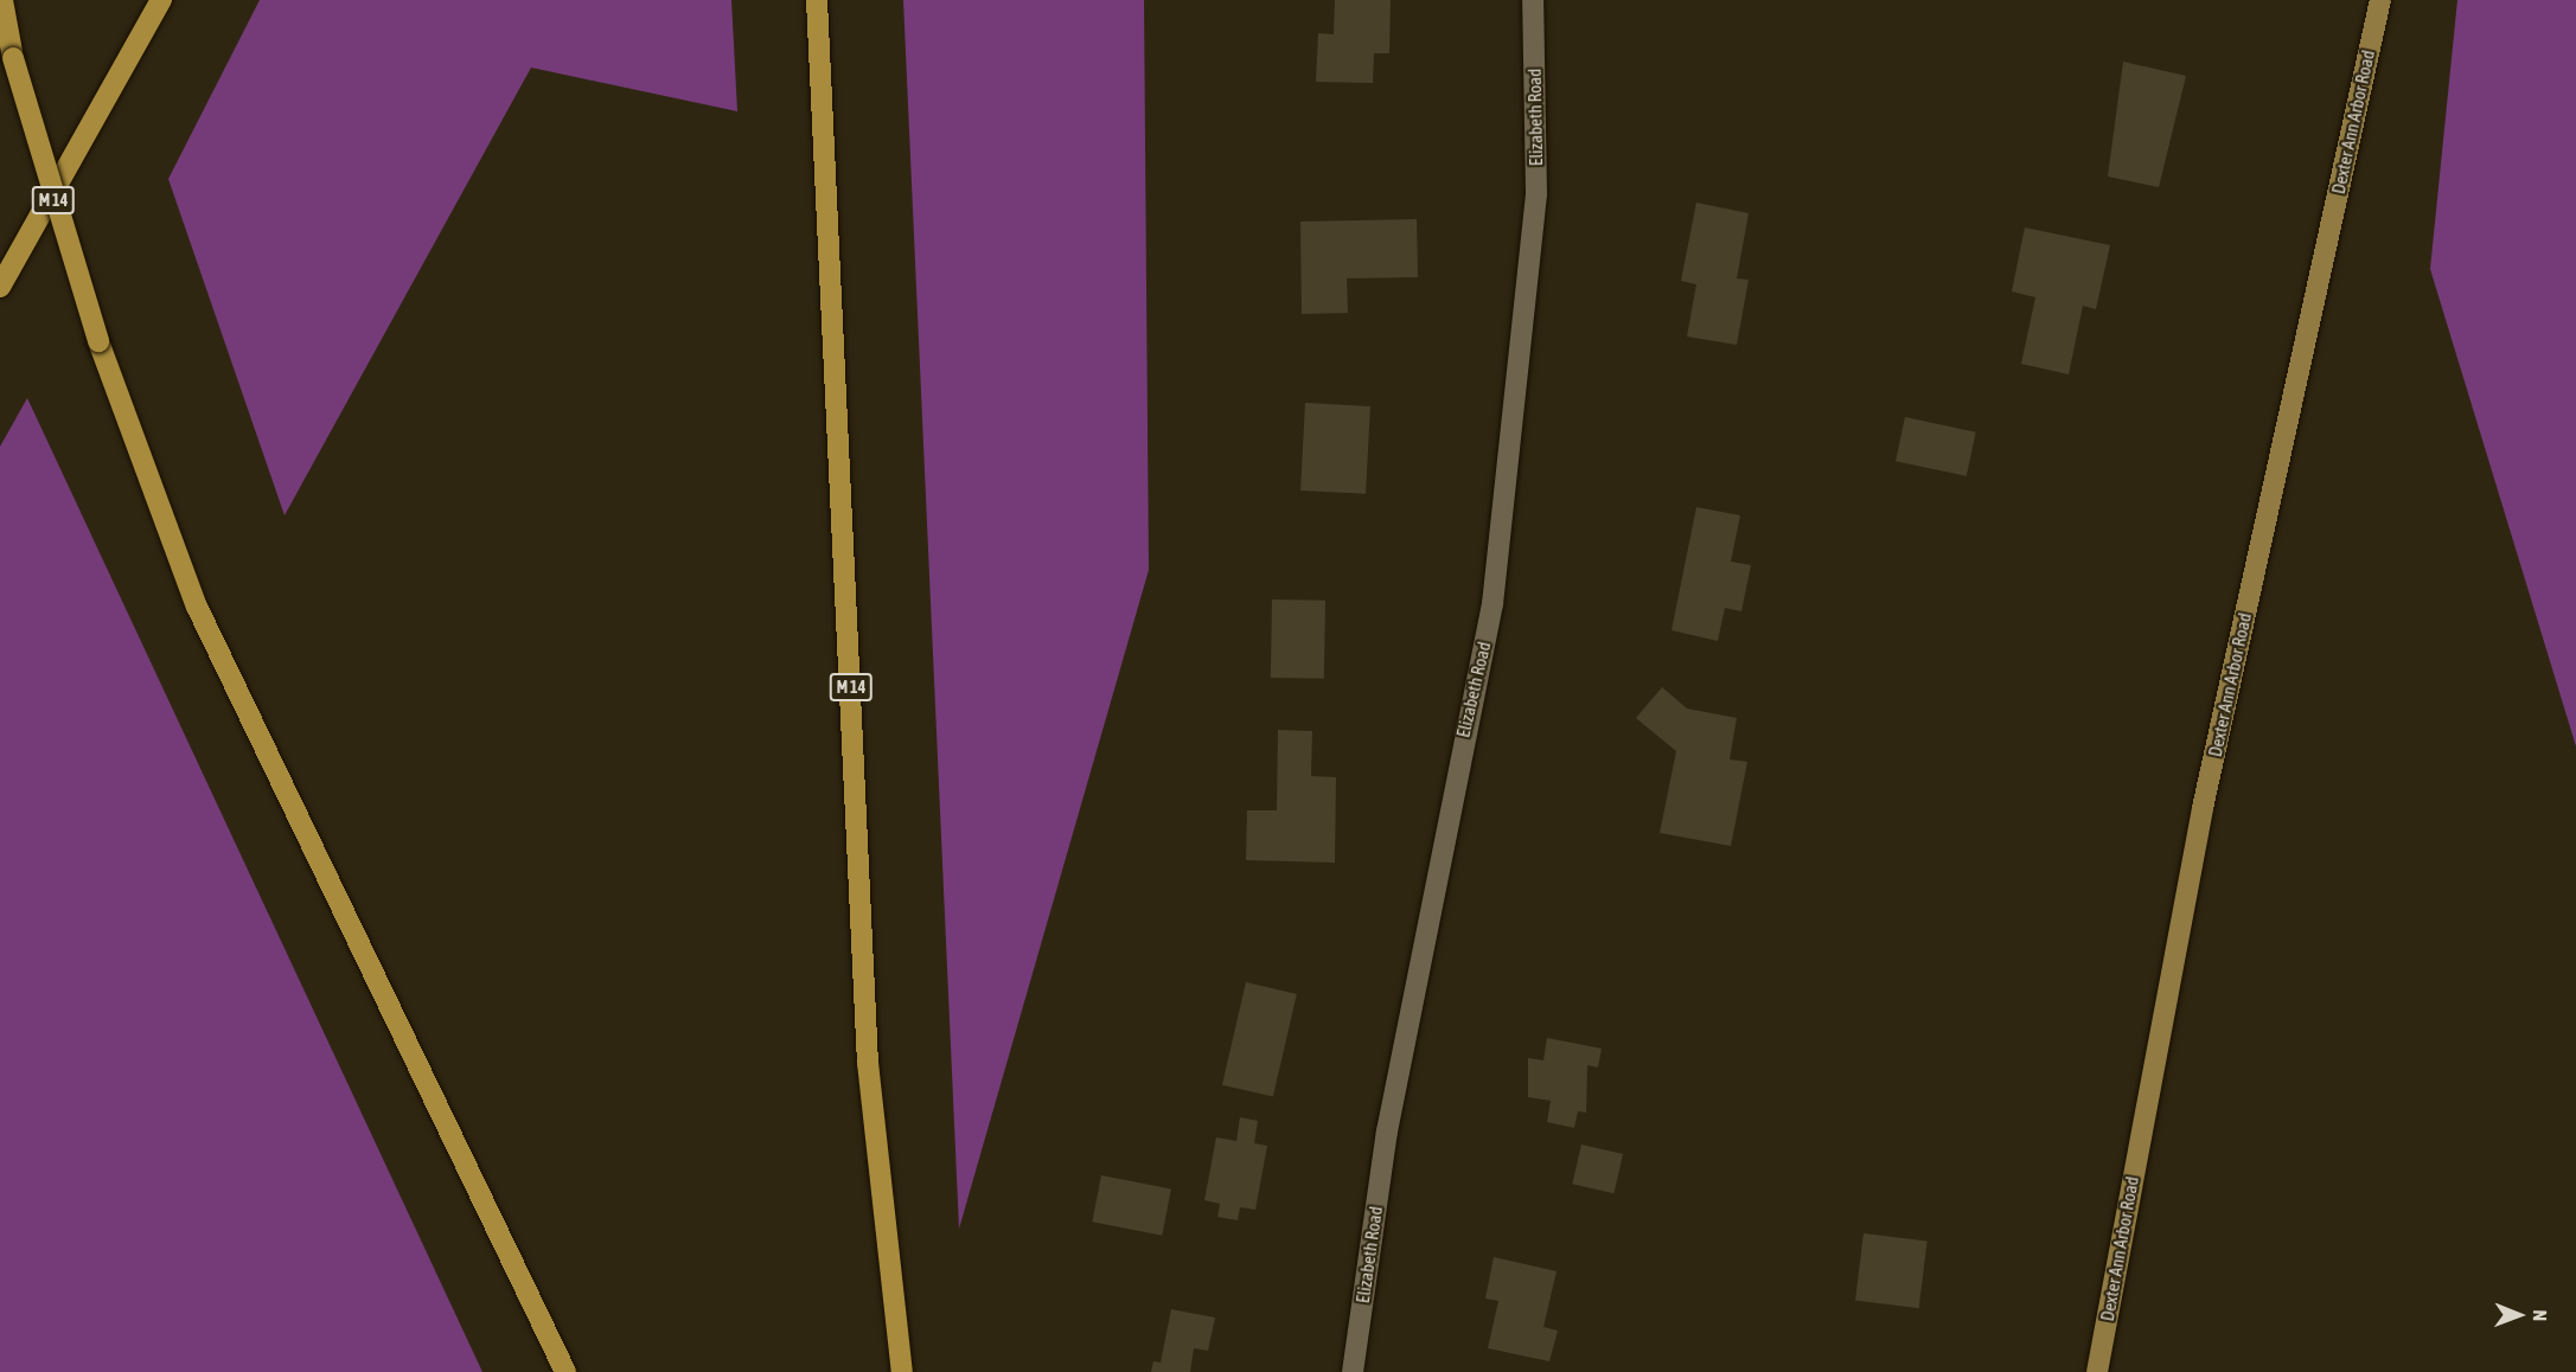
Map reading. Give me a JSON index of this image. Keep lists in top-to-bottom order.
{
  "streets": {
    "highway": ["M 14"],
    "main road": ["Dexter Ann Arbor Road"],
    "street": ["Elizabeth Road"]
  },
  "north": "right"
}
